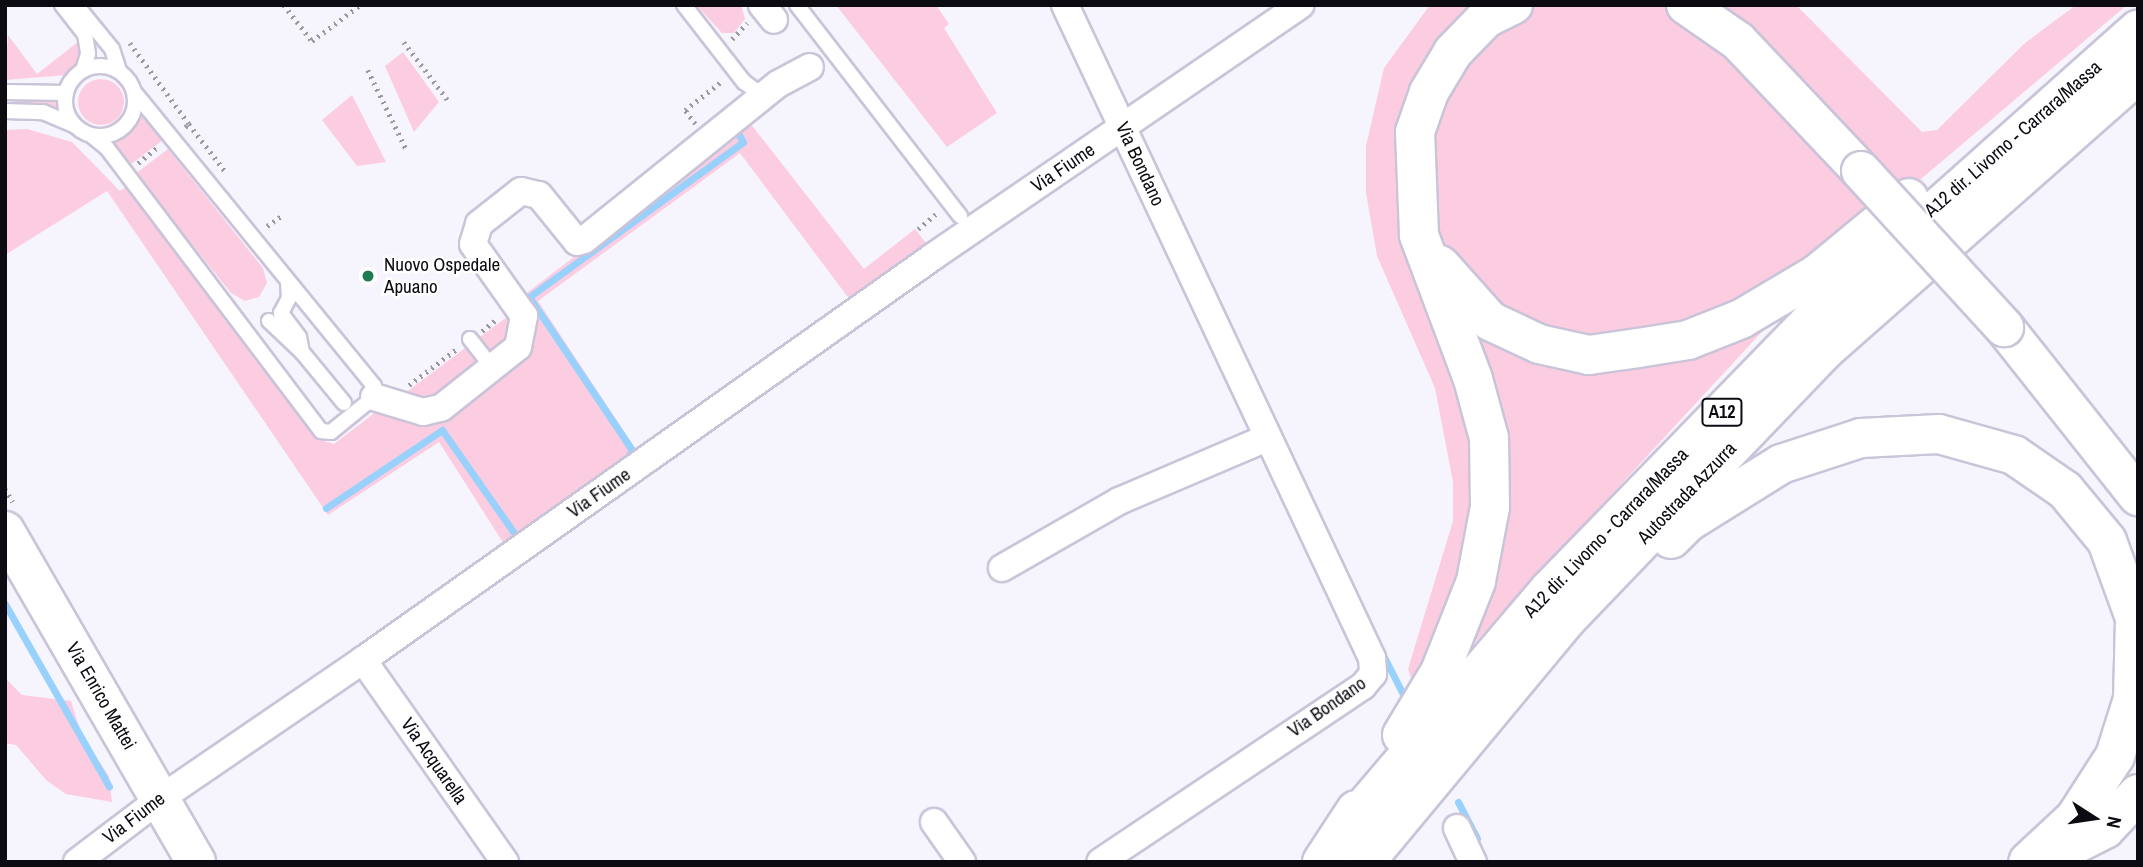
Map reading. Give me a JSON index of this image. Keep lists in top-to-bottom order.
{
  "streets": {
    "main road": [
      "A12 dir. Livorno - Carrara/Massa",
      "A12",
      "Autostrada Azzurra",
      "Via Enrico Mattei"
    ],
    "street": ["Via Bondano", "Via Fiume", "Via Acquarella"]
  },
  "crossings": [
    ["A12 dir. Livorno - Carrara/Massa", "A12"],
    ["Via Bondano", "Via Fiume"],
    ["Via Fiume", "Via Enrico Mattei"],
    ["Via Fiume", "Via Acquarella"]
  ],
  "places": ["Nuovo Ospedale Apuano"],
  "north": "right"
}
